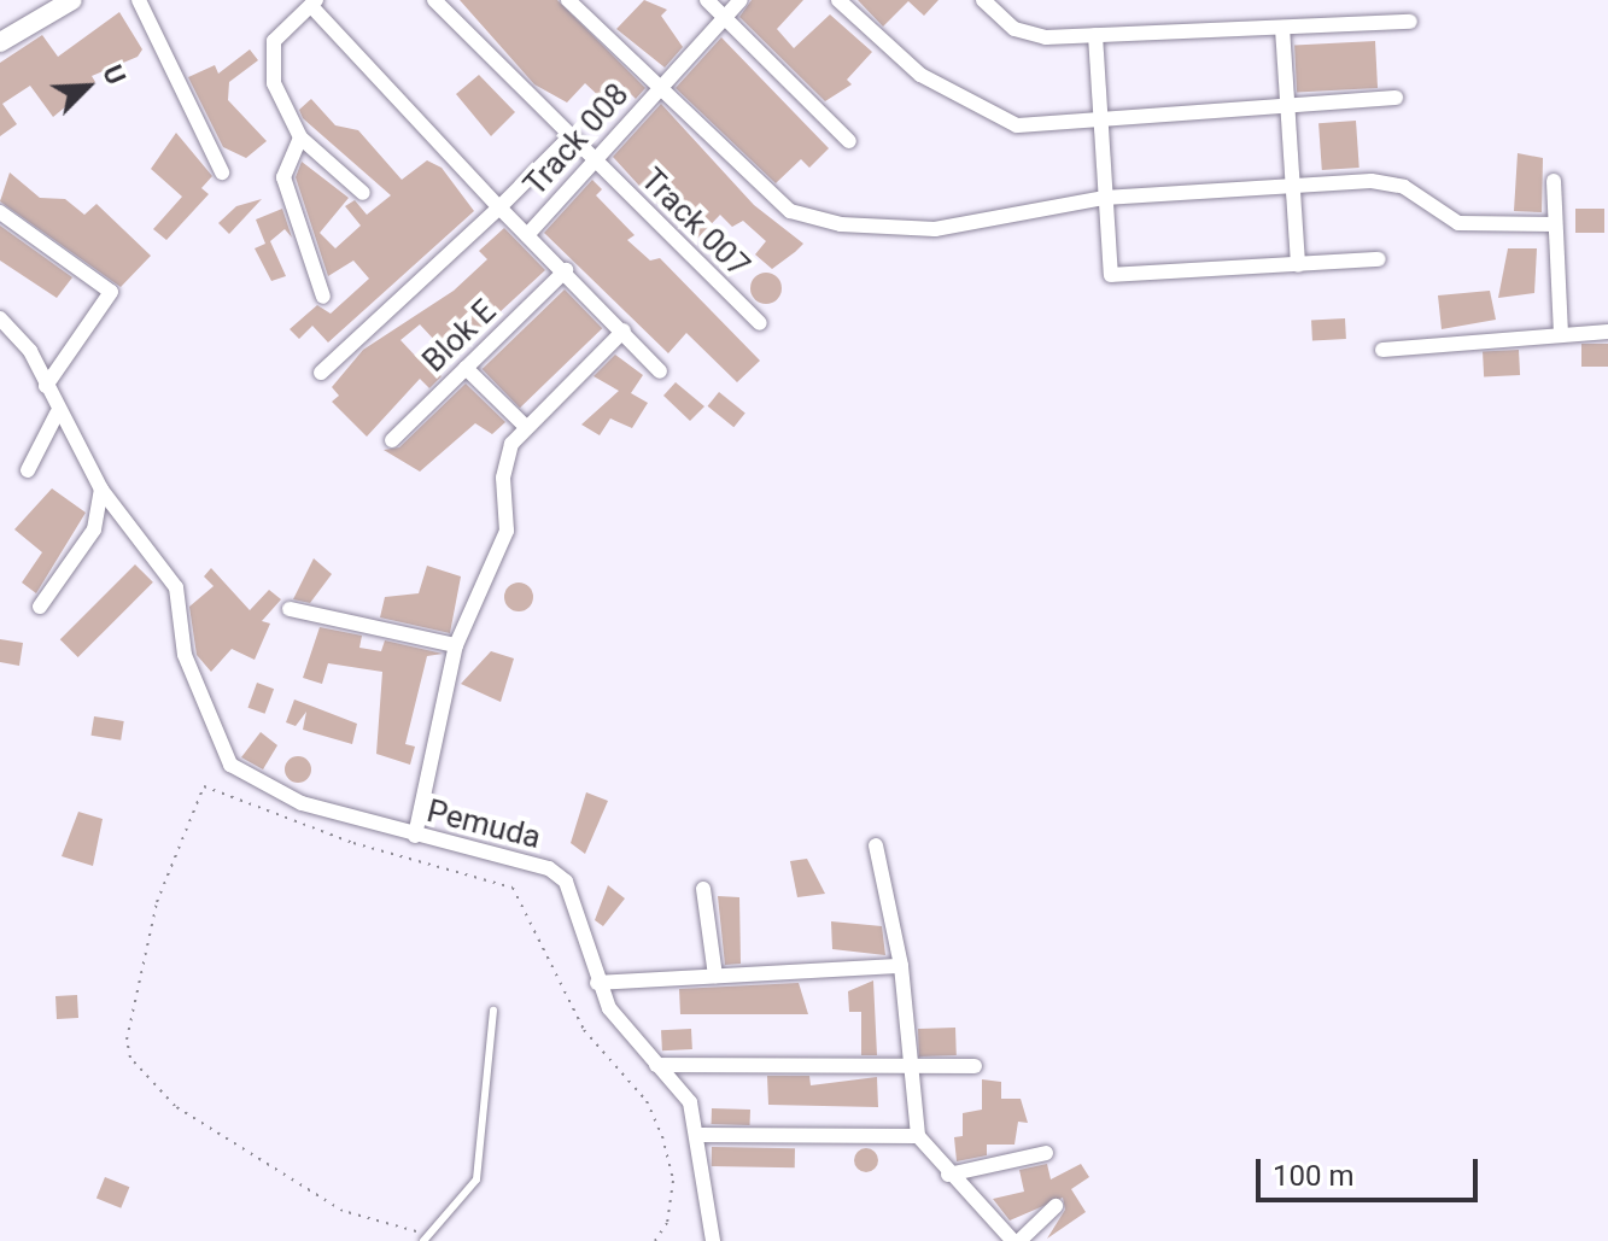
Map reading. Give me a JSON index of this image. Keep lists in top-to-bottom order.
{
  "streets": {
    "street": [
      "Track 008",
      "Track 007",
      "Blok E",
      "Pemuda"
    ]
  },
  "crossings": [
    ["Track 008", "Track 007"]
  ],
  "scale_bar": "100 m",
  "north": "top right"
}
